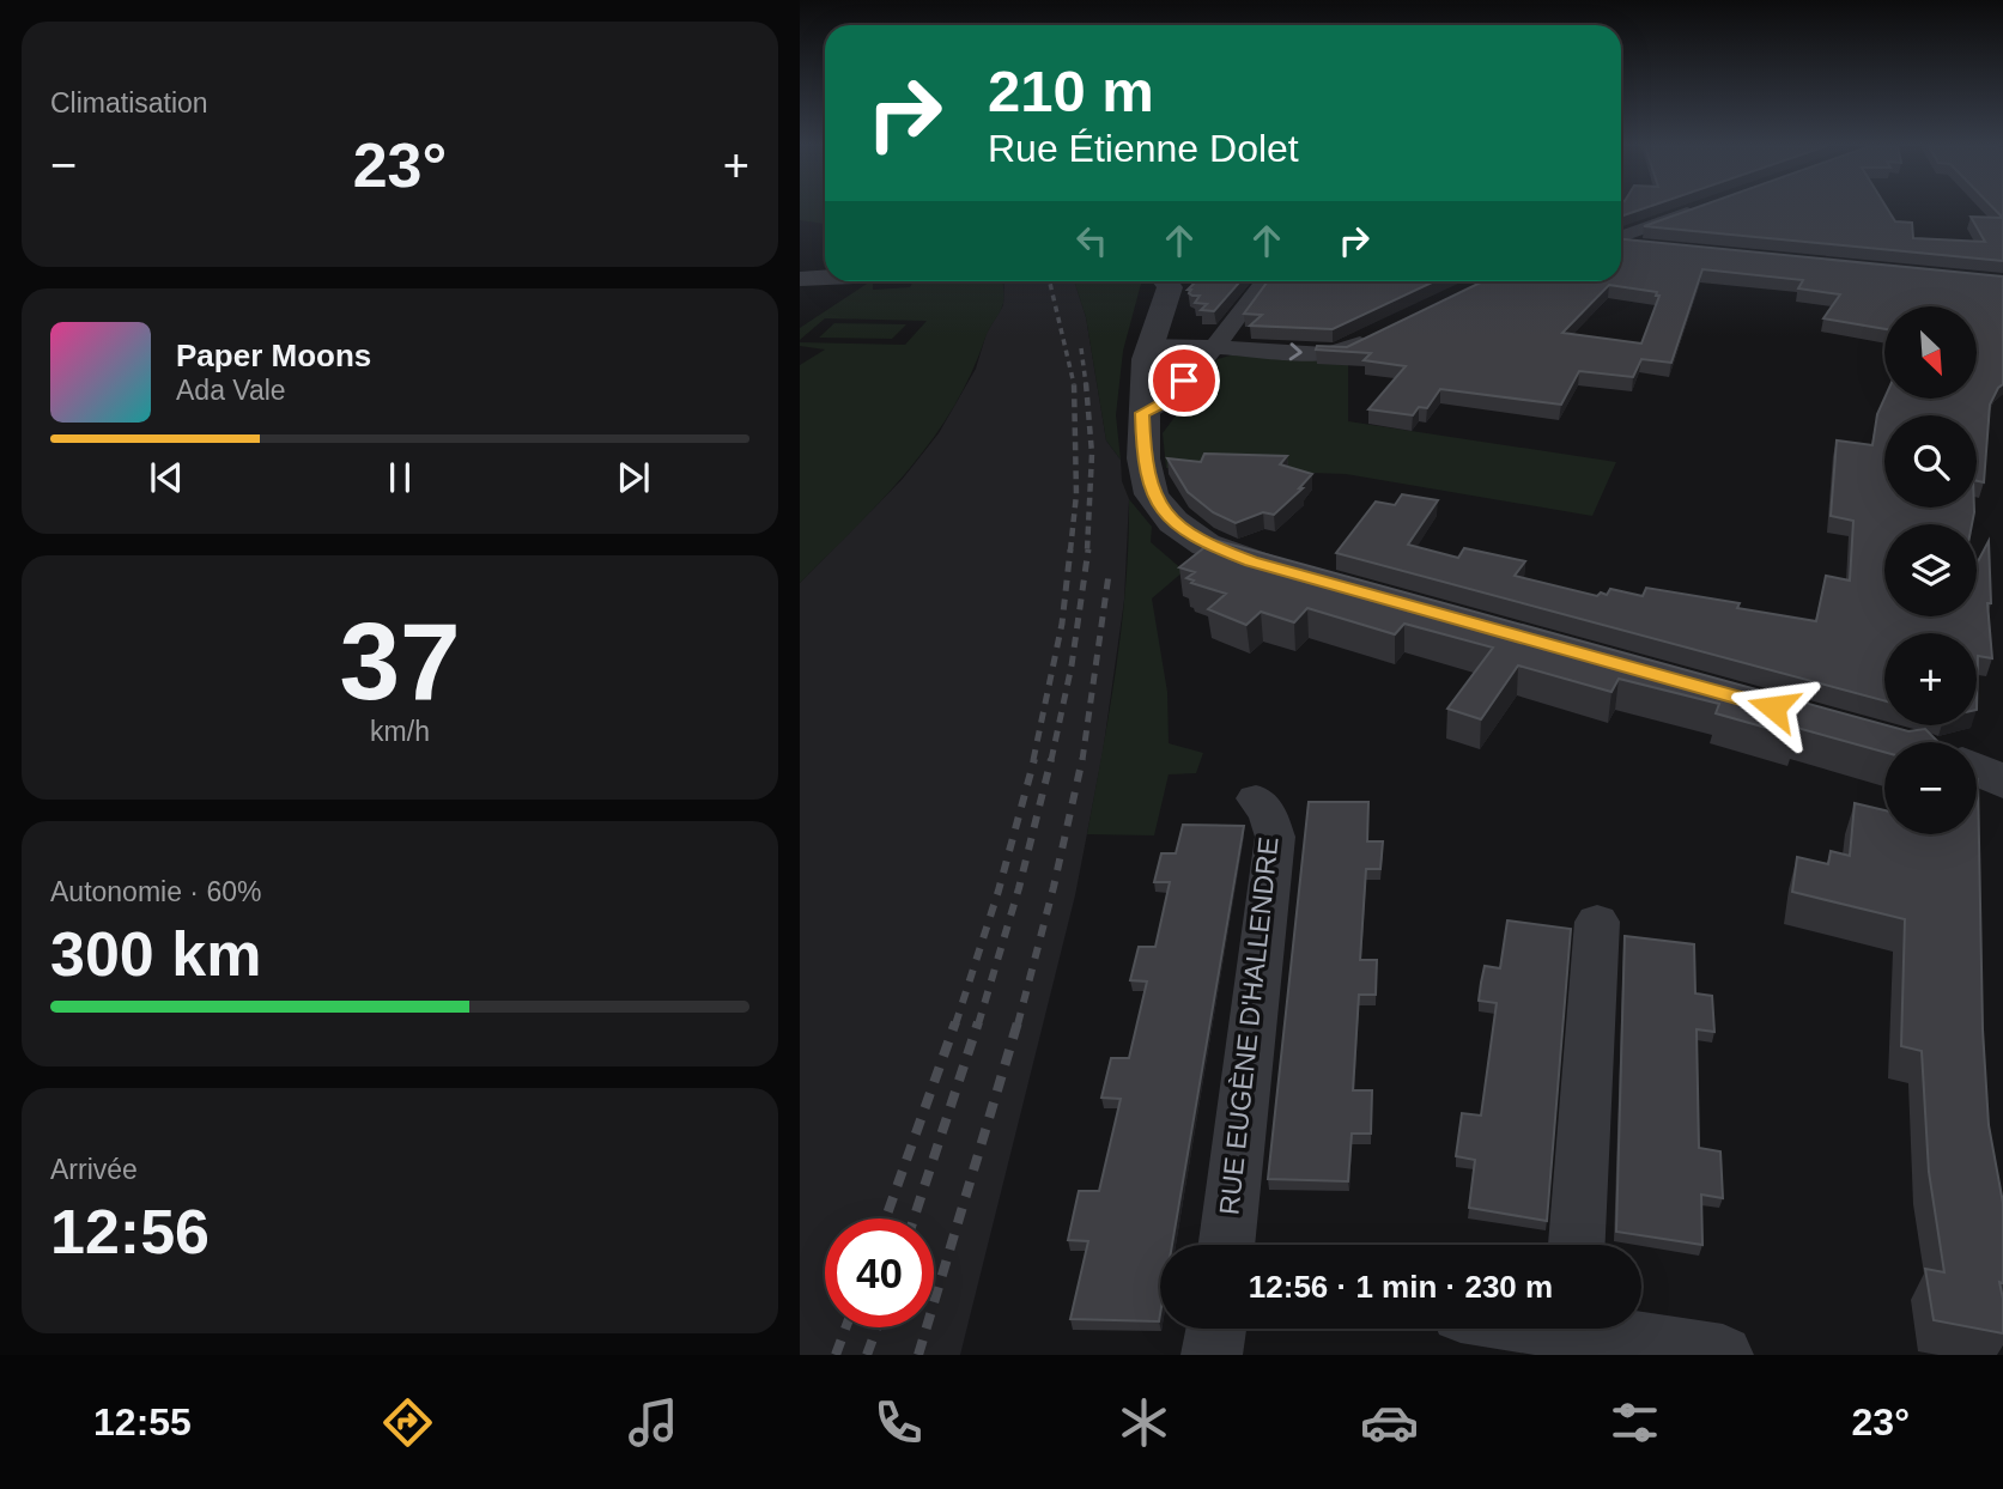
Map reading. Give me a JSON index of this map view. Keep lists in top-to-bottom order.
{
  "streets": {
    "street": ["RUE EUGÈNE D'HALLENDRE"]
  },
  "north": "bottom right",
  "page": {
    "tile": [
      "Climatisation",
      ["37", "km/h"],
      ["Autonomie · 60%", "300 km"],
      ["Arrivée", "12:56"]
    ],
    "turn": ["210 m", "Rue Étienne Dolet"],
    "heat": ["−", "23°", "+"],
    "map_buttons": ["+", "−"],
    "song": ["Paper Moons", "Ada Vale"],
    "limit": "40",
    "trip": "12:56 · 1 min · 230 m",
    "tabs": ["12:55", "23°"]
  }
}
